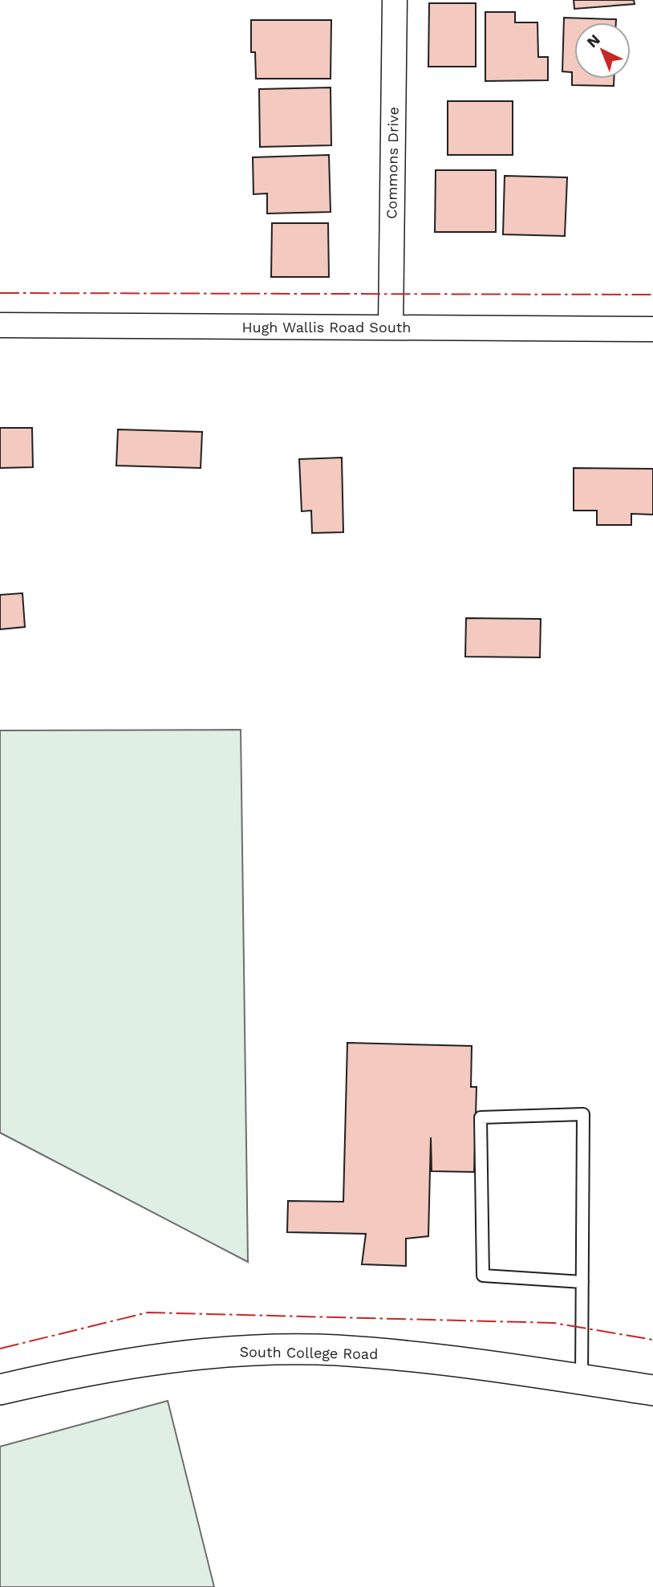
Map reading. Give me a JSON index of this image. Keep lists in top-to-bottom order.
{
  "streets": {
    "street": ["Commons Drive", "Hugh Wallis Road South", "South College Road"]
  },
  "crossings": [
    ["Commons Drive", "Hugh Wallis Road South"]
  ],
  "north": "top left"
}
